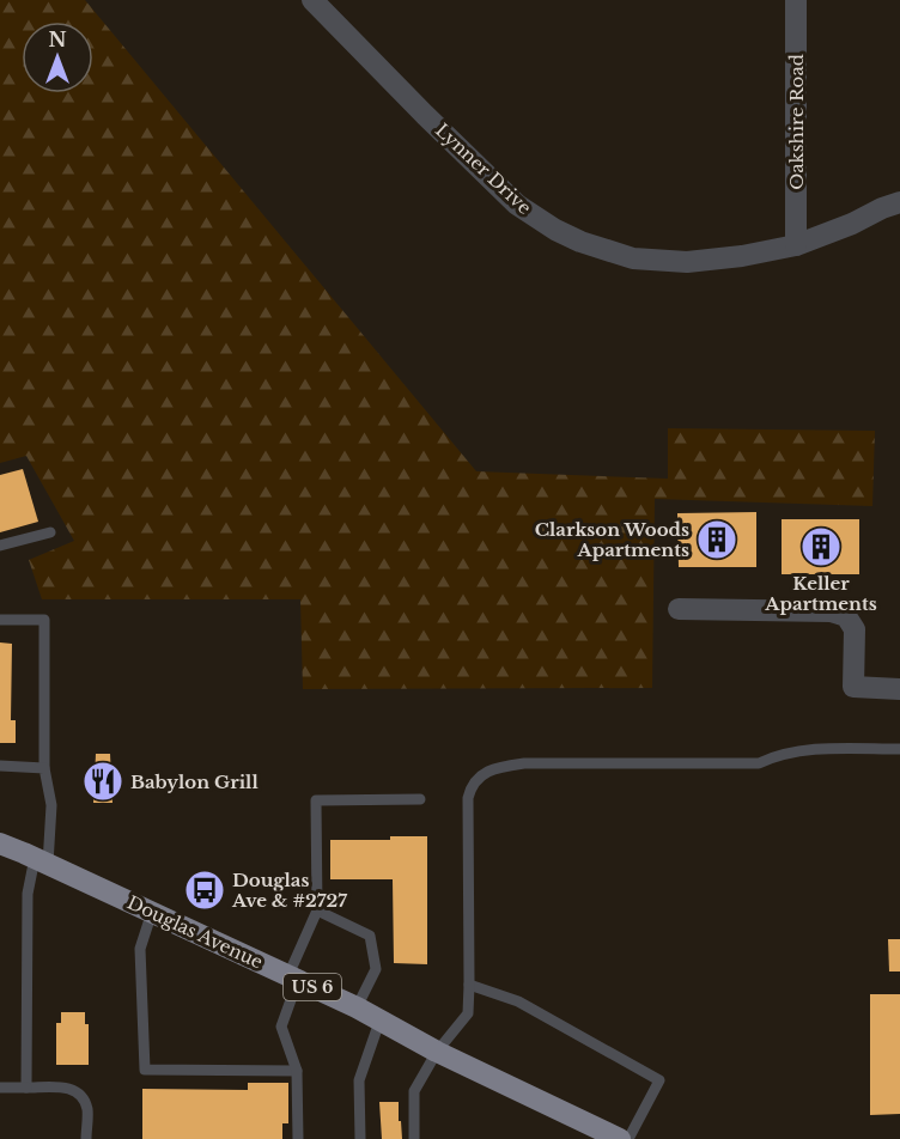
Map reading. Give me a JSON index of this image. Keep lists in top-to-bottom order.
{
  "streets": {
    "main road": ["Douglas Avenue", "US 6"],
    "street": ["Oakshire Road", "Lynner Drive"]
  },
  "crossings": [
    ["Oakshire Road", "Lynner Drive"]
  ],
  "places": {
    "building": ["Clarkson Woods Apartments", "Keller Apartments"],
    "restaurant": ["Babylon Grill"],
    "bus stop": ["Douglas Ave & #2727"]
  },
  "north": "top"
}
